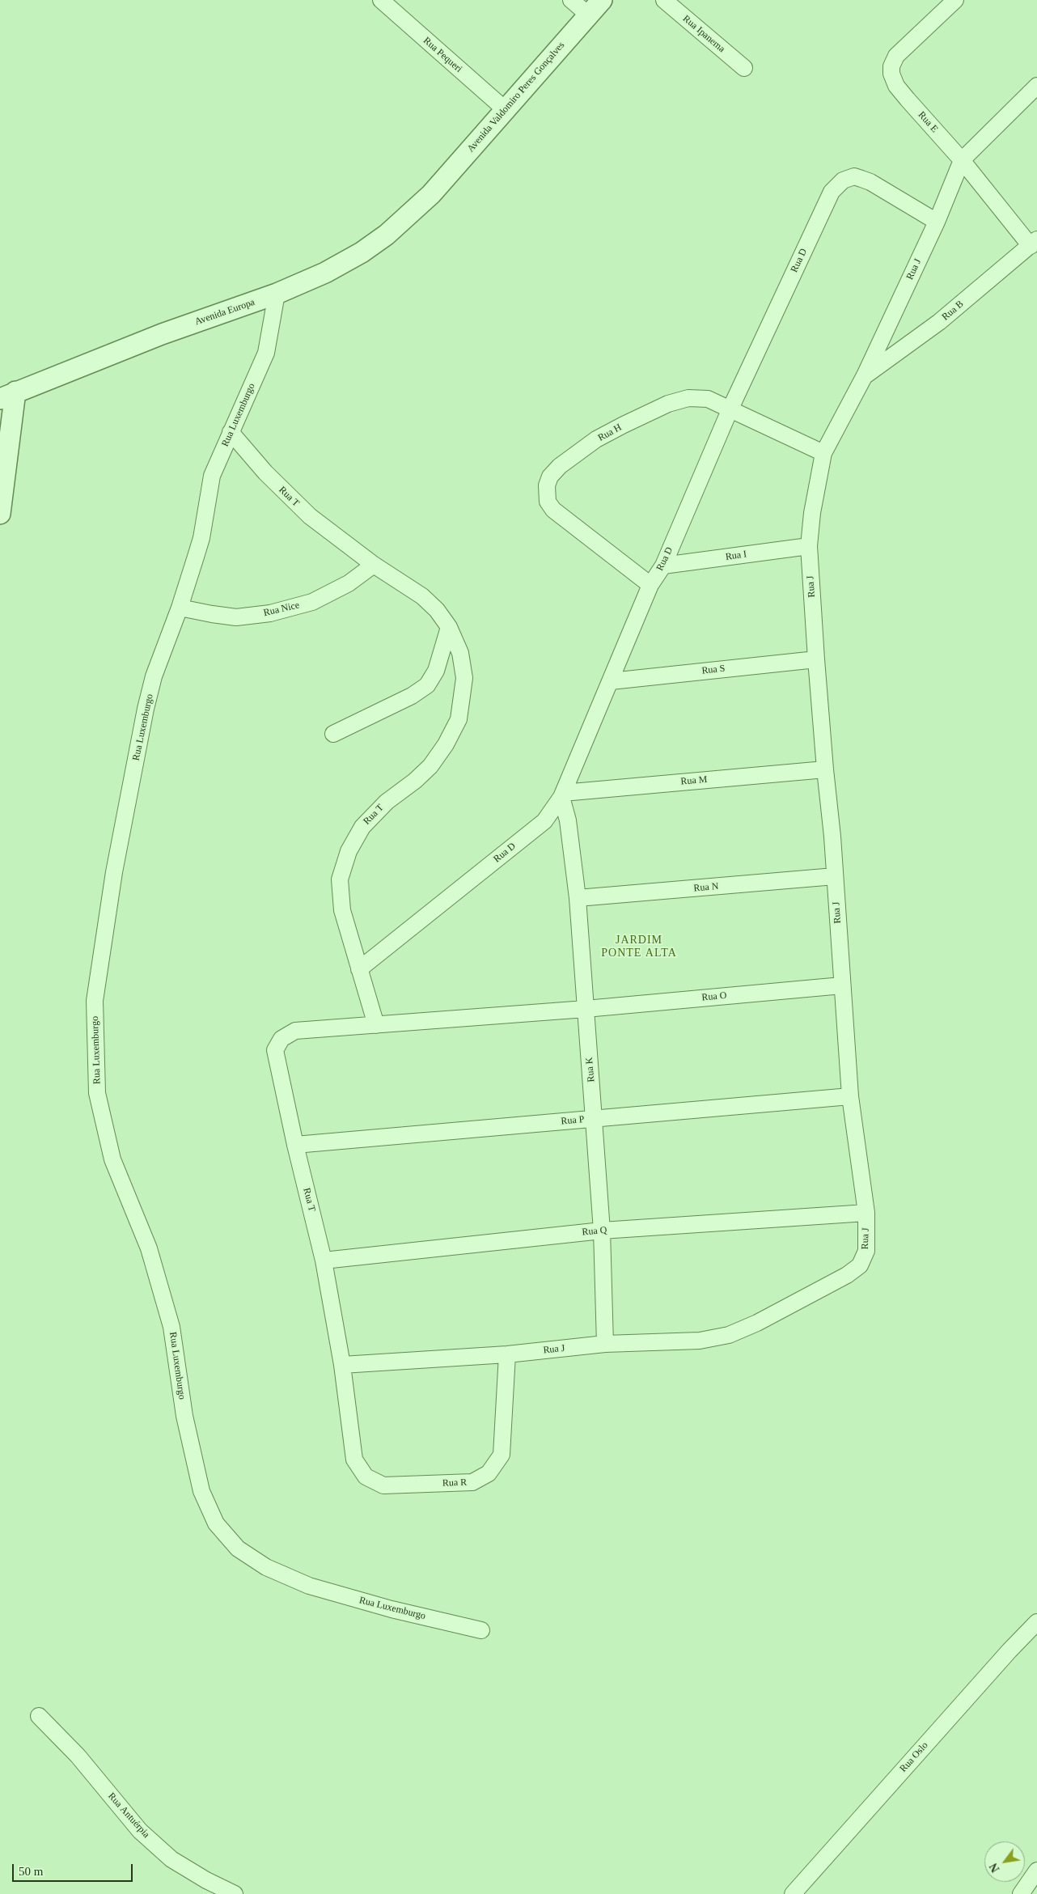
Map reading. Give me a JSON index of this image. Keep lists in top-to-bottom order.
{
  "streets": {
    "street": [
      "Rua Ipanema",
      "Rua Pequeri",
      "Avenida Valdomiro Peres Gonçalves",
      "Rua E",
      "Rua D",
      "Rua J",
      "Rua B",
      "Avenida Europa",
      "Rua Luxemburgo",
      "Rua H",
      "Rua T",
      "Rua I",
      "Rua Nice",
      "Rua S",
      "Rua M",
      "Rua N",
      "Rua O",
      "Rua K",
      "Rua P",
      "Rua Q",
      "Rua R",
      "Rua Oslo",
      "Rua Antuérpia"
    ]
  },
  "crossings": [
    ["Rua Pequeri", "Avenida Valdomiro Peres Gonçalves"],
    ["Avenida Valdomiro Peres Gonçalves", "Avenida Europa"],
    ["Rua E", "Rua J"],
    ["Rua E", "Rua B"],
    ["Rua D", "Rua J"],
    ["Rua D", "Rua H"],
    ["Rua D", "Rua T"],
    ["Rua D", "Rua I"],
    ["Rua D", "Rua S"],
    ["Rua D", "Rua M"],
    ["Rua D", "Rua K"],
    ["Rua J", "Rua B"],
    ["Rua J", "Rua H"],
    ["Rua J", "Rua T"],
    ["Rua J", "Rua I"],
    ["Rua J", "Rua S"],
    ["Rua J", "Rua M"],
    ["Rua J", "Rua N"],
    ["Rua J", "Rua O"],
    ["Rua J", "Rua K"],
    ["Rua J", "Rua P"],
    ["Rua J", "Rua Q"],
    ["Rua J", "Rua R"],
    ["Avenida Europa", "Rua Luxemburgo"],
    ["Rua Luxemburgo", "Rua T"],
    ["Rua Luxemburgo", "Rua Nice"],
    ["Rua T", "Rua Nice"],
    ["Rua T", "Rua O"],
    ["Rua T", "Rua K"],
    ["Rua T", "Rua P"],
    ["Rua T", "Rua Q"],
    ["Rua T", "Rua R"],
    ["Rua M", "Rua K"],
    ["Rua N", "Rua K"],
    ["Rua O", "Rua K"],
    ["Rua K", "Rua P"],
    ["Rua K", "Rua Q"]
  ],
  "districts": ["JARDIM PONTE ALTA"],
  "scale_bar": "50 m",
  "north": "bottom left"
}
